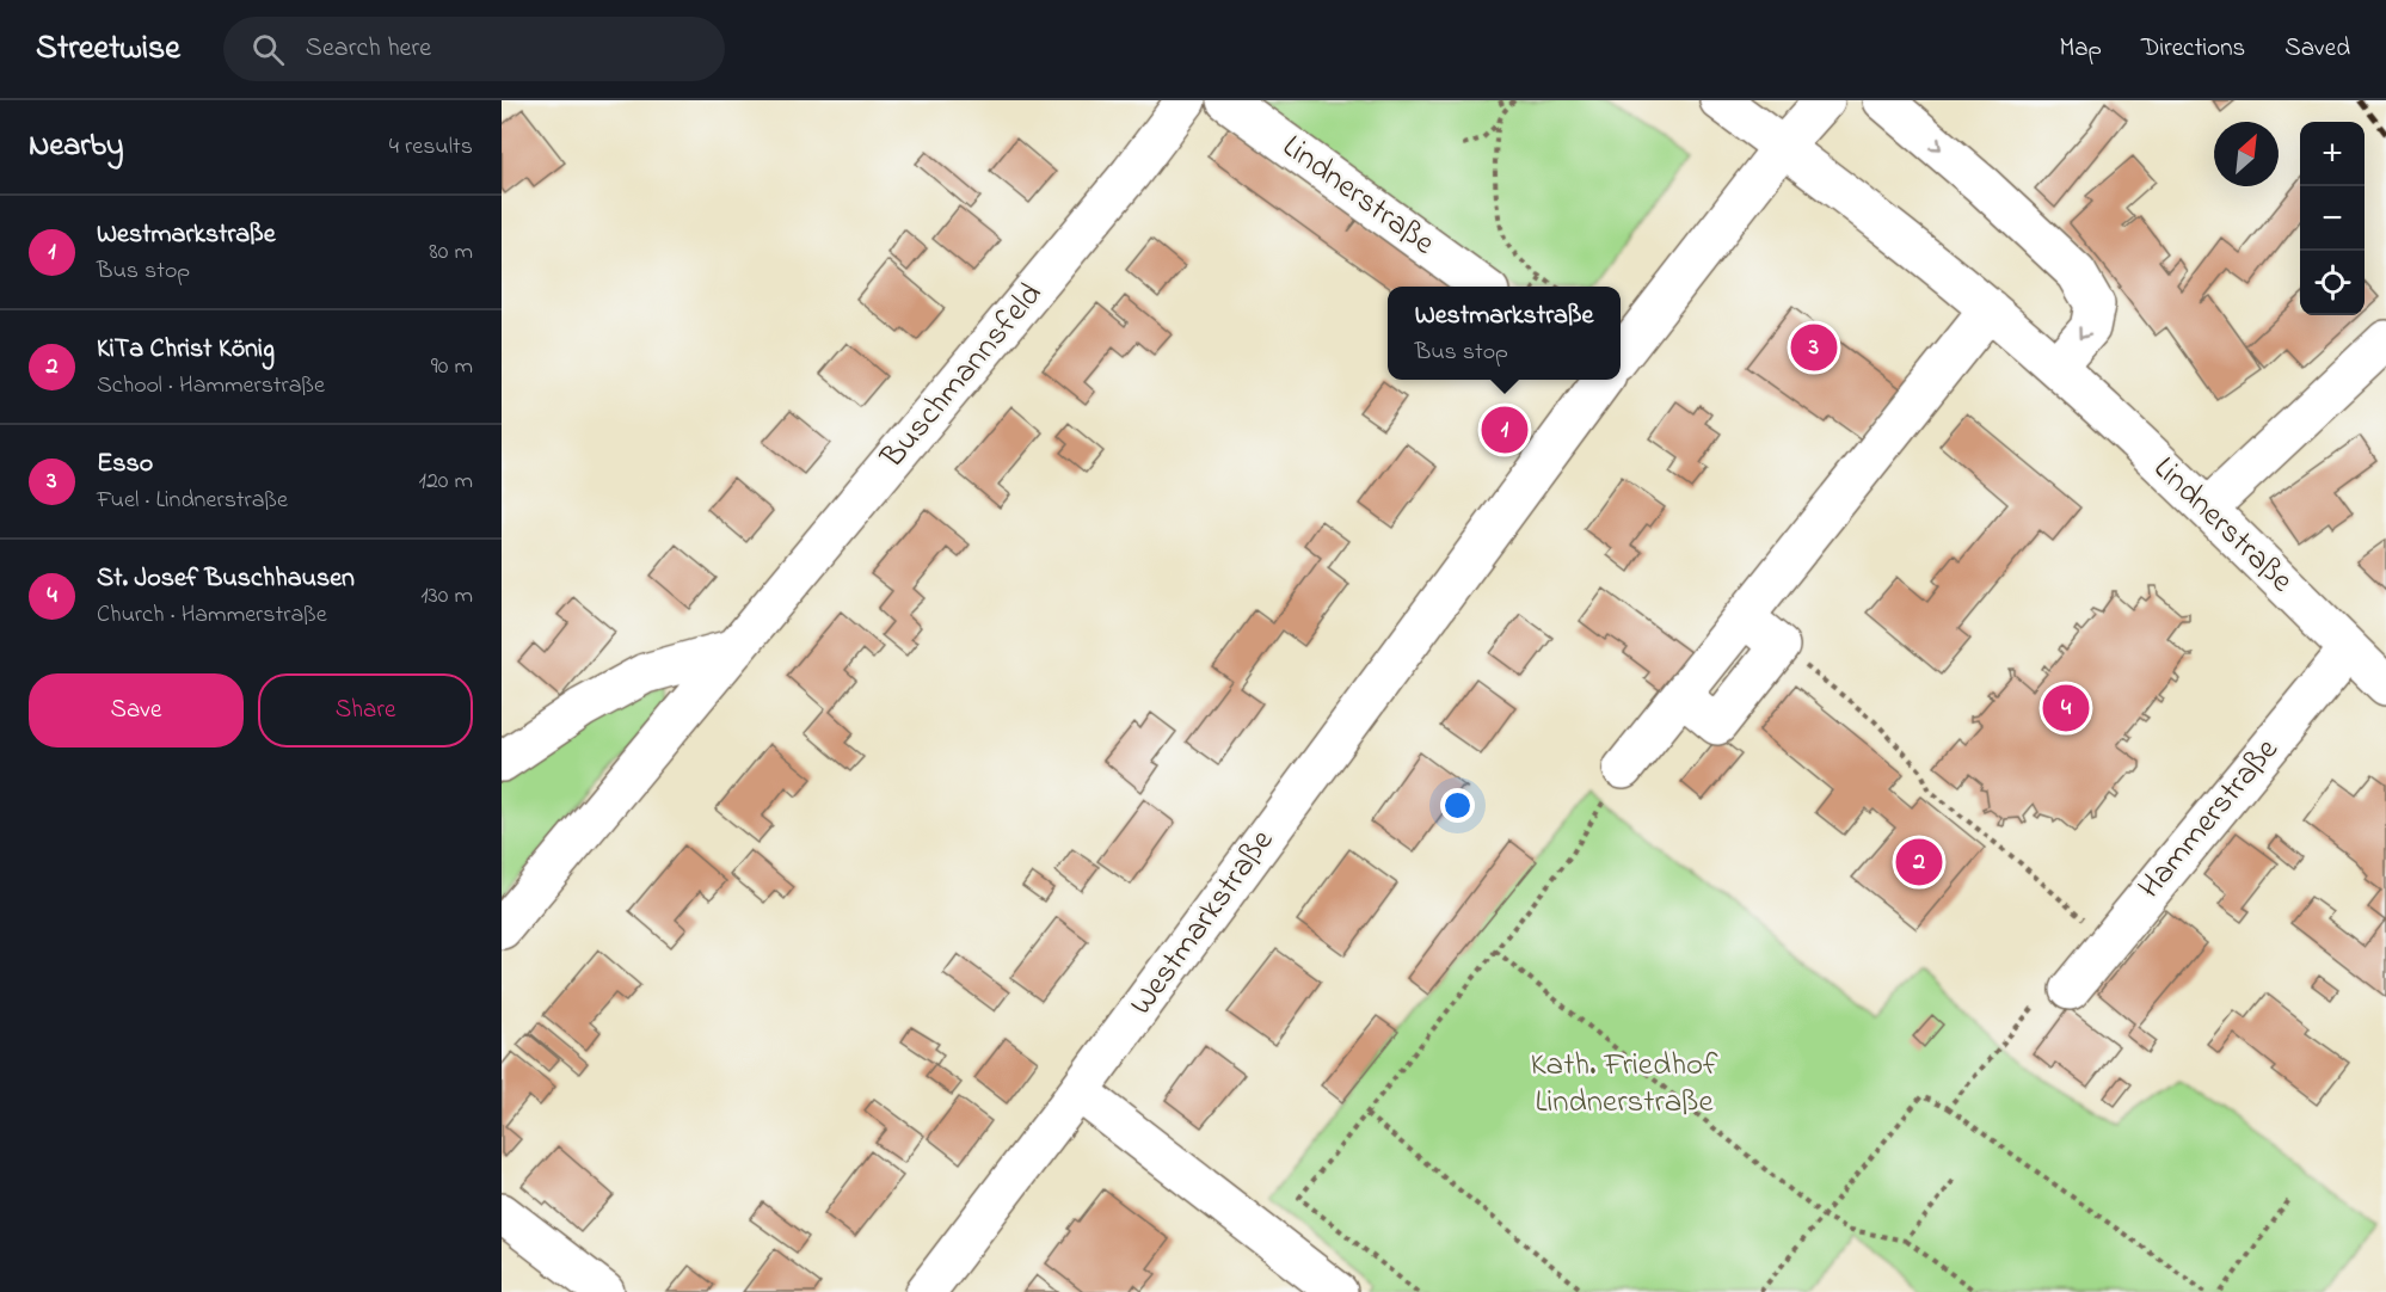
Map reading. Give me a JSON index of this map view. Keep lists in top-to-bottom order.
{
  "streets": {
    "street": [
      "Lindnerstraße",
      "Buschmannsfeld",
      "Hammerstraße",
      "Westmarkstraße"
    ]
  },
  "crossings": [
    ["Lindnerstraße", "Hammerstraße"],
    ["Lindnerstraße", "Westmarkstraße"]
  ],
  "parks": ["Kath. Friedhof Lindnerstraße"],
  "north": "top right",
  "page": {
    "header": "Streetwise",
    "search": "Search here",
    "nav": ["Map", "Directions", "Saved"],
    "heading": ["Nearby", "4 results"],
    "map_buttons": ["+", "−"],
    "list": [
      {
        "mark": "1",
        "name": "Westmarkstraße",
        "note": "Bus stop",
        "value": "80 m"
      },
      {
        "mark": "2",
        "name": "KiTa Christ König",
        "note": "School · Hammerstraße",
        "value": "90 m"
      },
      {
        "mark": "3",
        "name": "Esso",
        "note": "Fuel · Lindnerstraße",
        "value": "120 m"
      },
      {
        "mark": "4",
        "name": "St. Josef Buschhausen",
        "note": "Church · Hammerstraße",
        "value": "130 m"
      }
    ],
    "popup": ["Westmarkstraße", "Bus stop"],
    "pins": [
      "3",
      "1",
      "4",
      "2"
    ],
    "buttons": ["Save", "Share"]
  }
}
